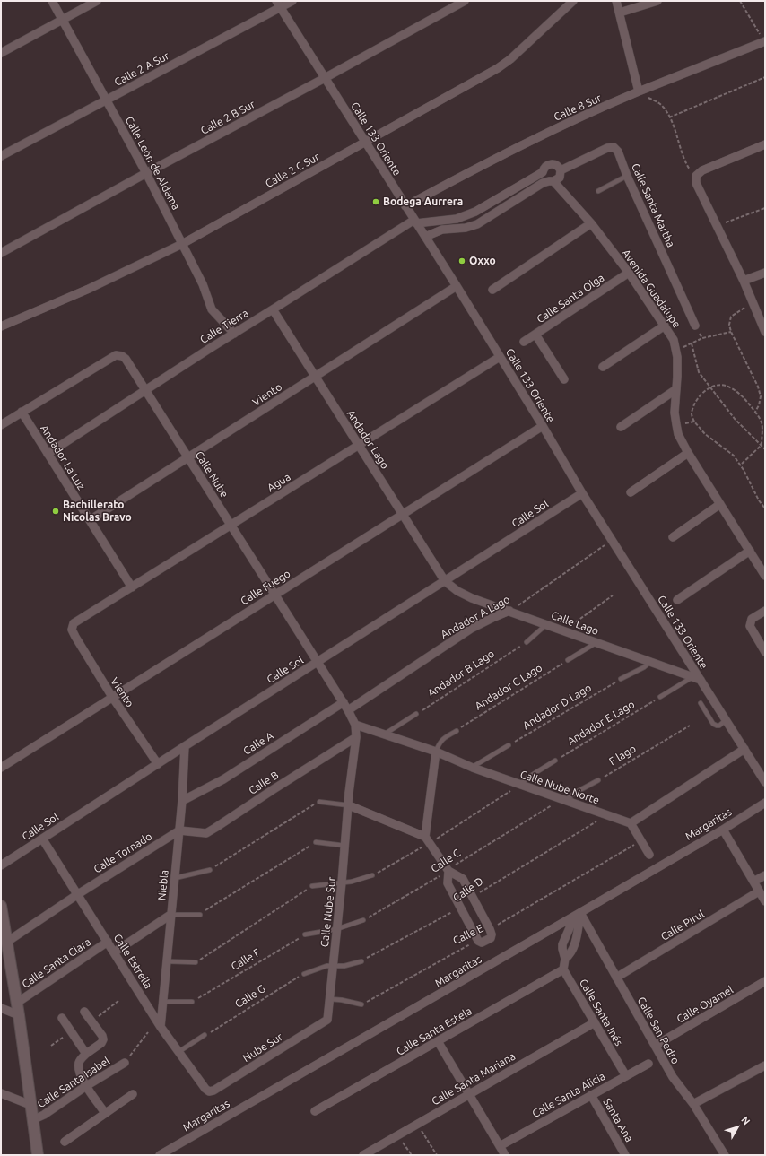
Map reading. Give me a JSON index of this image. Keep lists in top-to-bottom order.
{
  "streets": {
    "street": [
      "Calle 2 A Sur",
      "Calle 8 Sur",
      "Calle 2 B Sur",
      "Calle 133 Oriente",
      "Calle León de Aldama",
      "Calle 2 C Sur",
      "Calle Santa Martha",
      "Avenida Guadalupe",
      "Calle Santa Olga",
      "Calle Tierra",
      "Viento",
      "Andador Lago",
      "Andador La Luz",
      "Calle Nube",
      "Agua",
      "Calle Sol",
      "Calle Fuego",
      "Andador A Lago",
      "Calle Lago",
      "Calle A",
      "Calle B",
      "Calle Nube Norte",
      "Margaritas",
      "Calle Tornado",
      "Niebla",
      "Calle Nube Sur",
      "Calle Pirul",
      "Calle E",
      "Calle Estrella",
      "Calle Santa Clara",
      "Calle Oyamel",
      "Calle Santa Inés",
      "Calle San Pedro",
      "Calle Santa Estela",
      "Nube Sur",
      "Calle Santa Mariana",
      "Calle Santa Isabel",
      "Calle Santa Alicia",
      "Santa Ana"
    ],
    "path": [
      "Andador B Lago",
      "Andador C Lago",
      "Andador D Lago",
      "Andador E Lago",
      "F lago",
      "Calle C",
      "Calle D",
      "Calle F",
      "Calle G"
    ]
  },
  "crossings": [
    ["Calle 2 A Sur", "Calle 133 Oriente"],
    ["Calle 2 A Sur", "Calle León de Aldama"],
    ["Calle 8 Sur", "Calle 133 Oriente"],
    ["Calle 2 B Sur", "Calle 133 Oriente"],
    ["Calle 2 B Sur", "Calle León de Aldama"],
    ["Calle 133 Oriente", "Calle 2 C Sur"],
    ["Calle 133 Oriente", "Calle Tierra"],
    ["Calle 133 Oriente", "Viento"],
    ["Calle 133 Oriente", "Agua"],
    ["Calle 133 Oriente", "Calle Sol"],
    ["Calle 133 Oriente", "Calle Fuego"],
    ["Calle 133 Oriente", "Andador A Lago"],
    ["Calle 133 Oriente", "Calle Lago"],
    ["Calle León de Aldama", "Calle 2 C Sur"],
    ["Calle León de Aldama", "Calle Tierra"],
    ["Avenida Guadalupe", "Calle Santa Olga"],
    ["Calle Tierra", "Andador Lago"],
    ["Calle Tierra", "Andador La Luz"],
    ["Calle Tierra", "Calle Nube"],
    ["Viento", "Andador Lago"],
    ["Viento", "Andador La Luz"],
    ["Viento", "Calle Nube"],
    ["Viento", "Agua"],
    ["Viento", "Calle Sol"],
    ["Viento", "Calle Fuego"],
    ["Andador Lago", "Agua"],
    ["Andador Lago", "Calle Sol"],
    ["Andador Lago", "Calle Fuego"],
    ["Andador Lago", "Calle Lago"],
    ["Andador La Luz", "Calle Nube"],
    ["Andador La Luz", "Agua"],
    ["Calle Nube", "Agua"],
    ["Calle Nube", "Calle Sol"],
    ["Calle Nube", "Calle Fuego"],
    ["Calle Nube", "Andador A Lago"],
    ["Calle Nube", "Calle A"],
    ["Calle Nube", "Calle Nube Norte"],
    ["Calle Nube", "Calle Nube Sur"],
    ["Calle Sol", "Calle Lago"],
    ["Calle Sol", "Niebla"],
    ["Calle Sol", "Calle Estrella"],
    ["Andador A Lago", "Calle Lago"],
    ["Calle A", "Niebla"],
    ["Calle B", "Calle Tornado"],
    ["Calle B", "Niebla"],
    ["Calle B", "Calle Nube Sur"],
    ["Calle Nube Norte", "Calle C"],
    ["Calle Nube Norte", "Calle D"],
    ["Calle Nube Norte", "Calle Nube Sur"],
    ["Margaritas", "Calle San Pedro"],
    ["Calle Tornado", "Niebla"],
    ["Calle Tornado", "Calle Estrella"],
    ["Niebla", "Calle Estrella"],
    ["Calle Nube Sur", "Nube Sur"],
    ["Calle Pirul", "Calle San Pedro"],
    ["Calle Estrella", "Calle Santa Clara"],
    ["Calle Estrella", "Nube Sur"],
    ["Calle Oyamel", "Calle San Pedro"],
    ["Calle Santa Inés", "Calle Santa Estela"],
    ["Calle Santa Inés", "Calle Santa Mariana"],
    ["Calle Santa Inés", "Calle Santa Alicia"],
    ["Calle Santa Alicia", "Santa Ana"]
  ],
  "places": ["Bodega Aurrera", "Oxxo", "Bachillerato Nicolas Bravo"],
  "north": "top right"
}
